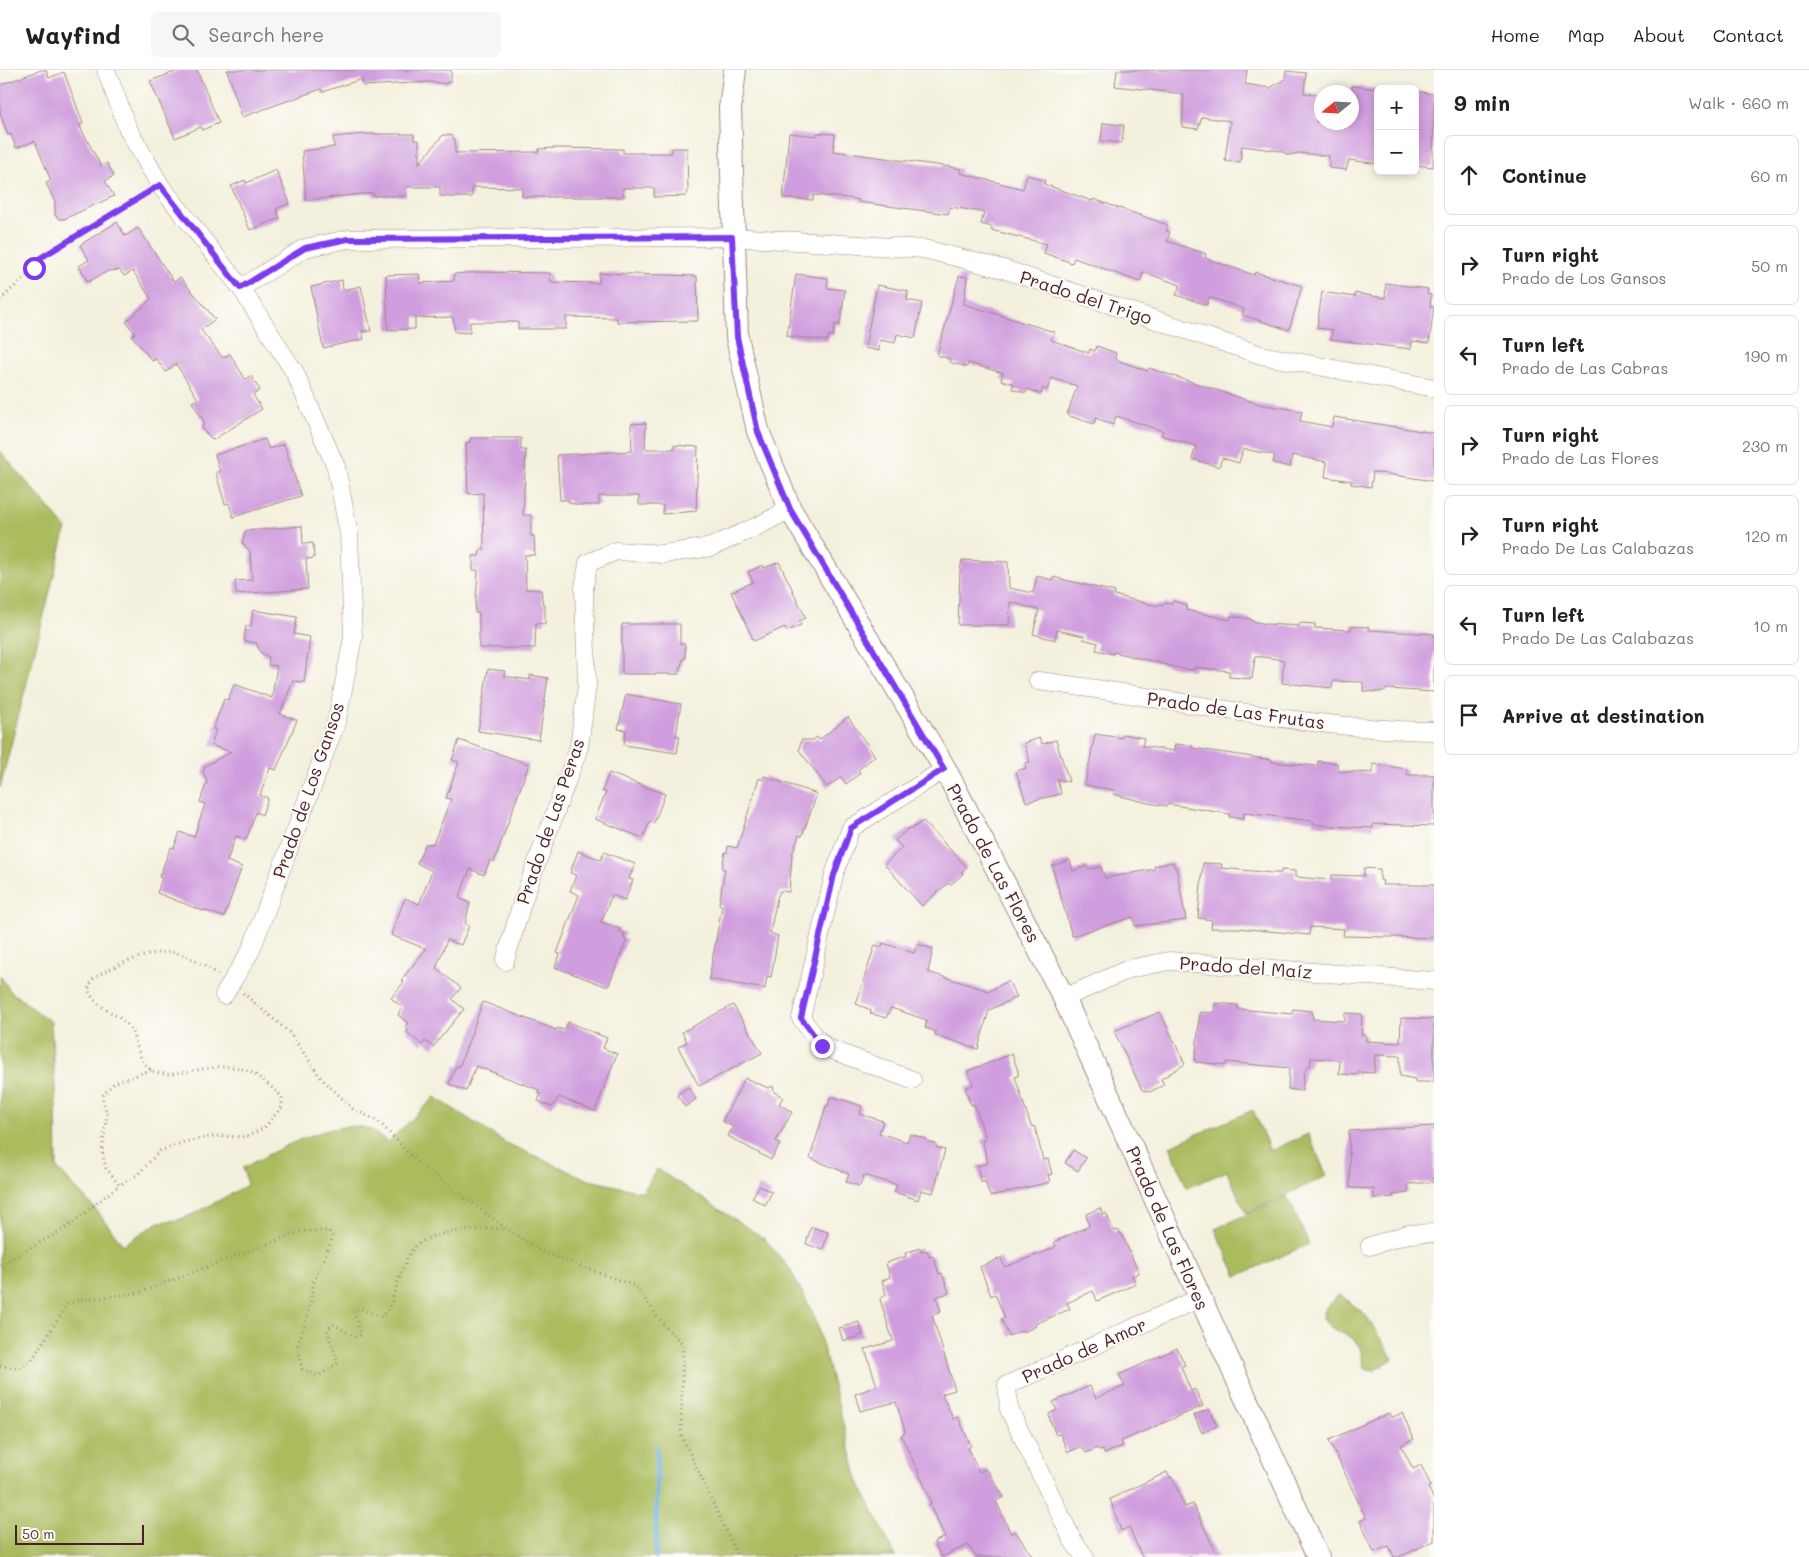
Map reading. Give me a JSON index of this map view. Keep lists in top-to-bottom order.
{
  "streets": {
    "street": [
      "Prado del Trigo",
      "Prado de Las Frutas",
      "Prado de Los Gansos",
      "Prado de Las Peras",
      "Prado de Las Flores",
      "Prado del Maíz",
      "Prado de Amor"
    ]
  },
  "crossings": [
    ["Prado del Trigo", "Prado de Los Gansos"],
    ["Prado del Trigo", "Prado de Las Flores"],
    ["Prado de Las Peras", "Prado de Las Flores"],
    ["Prado de Las Flores", "Prado del Maíz"],
    ["Prado de Las Flores", "Prado de Amor"]
  ],
  "scale_bar": "50 m",
  "north": "left",
  "page": {
    "header": "Wayfind",
    "search": "Search here",
    "nav": [
      "Home",
      "Map",
      "About",
      "Contact"
    ],
    "heading": ["9 min", "Walk · 660 m"],
    "map_buttons": ["+", "−"],
    "list": [
      ["Continue", "60 m"],
      ["Turn right", "Prado de Los Gansos", "50 m"],
      ["Turn left", "Prado de Las Cabras", "190 m"],
      ["Turn right", "Prado de Las Flores", "230 m"],
      ["Turn right", "Prado De Las Calabazas", "120 m"],
      ["Turn left", "Prado De Las Calabazas", "10 m"],
      "Arrive at destination"
    ],
    "scale": "50 m"
  }
}
